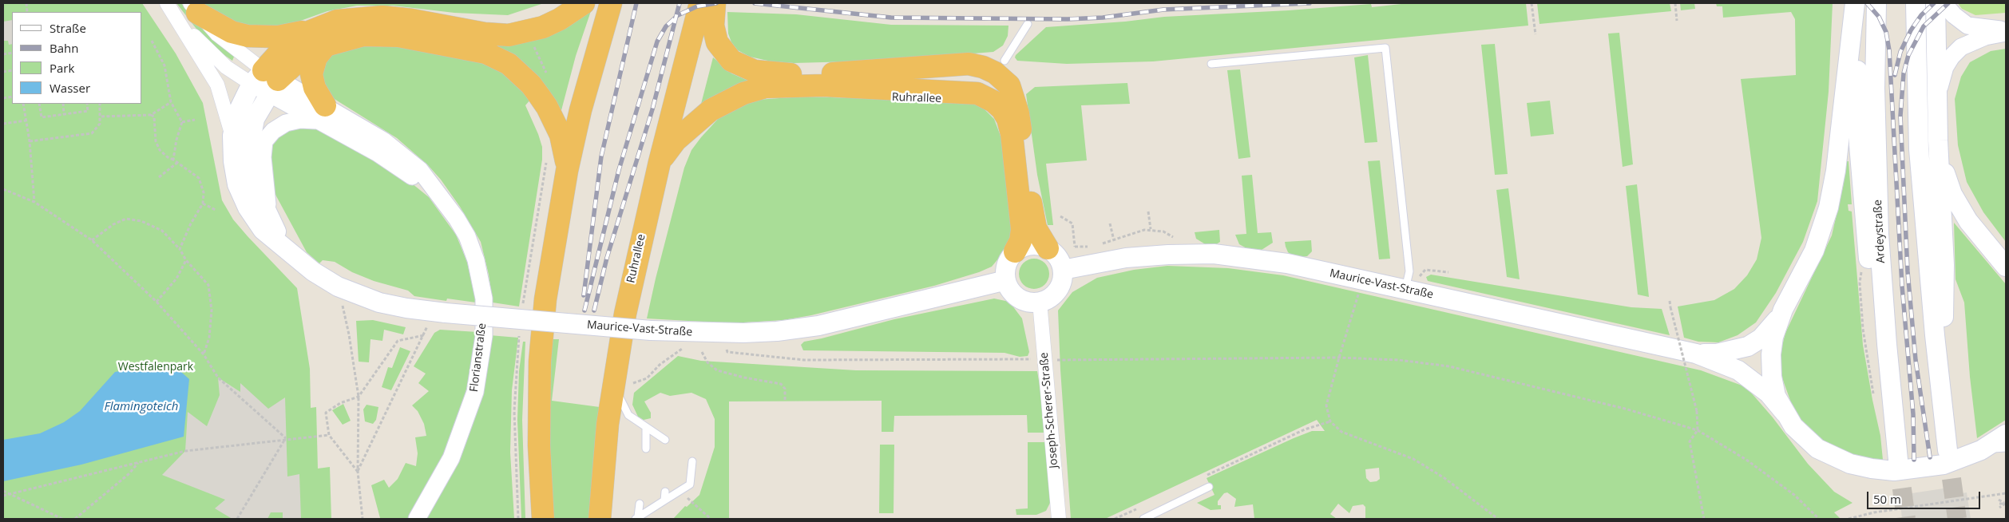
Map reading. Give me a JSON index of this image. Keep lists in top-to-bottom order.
{
  "streets": {
    "highway": ["Ruhrallee"],
    "main road": ["Ardeystraße", "Maurice-Vast-Straße"],
    "street": ["Florianstraße", "Joseph-Scherer-Straße"]
  },
  "crossings": [
    ["Maurice-Vast-Straße", "Florianstraße"],
    ["Maurice-Vast-Straße", "Joseph-Scherer-Straße"]
  ],
  "water": ["Flamingoteich"],
  "parks": ["Westfalenpark"],
  "legend": [
    "Straße",
    "Bahn",
    "Park",
    "Wasser"
  ],
  "scale_bar": "50 m"
}
